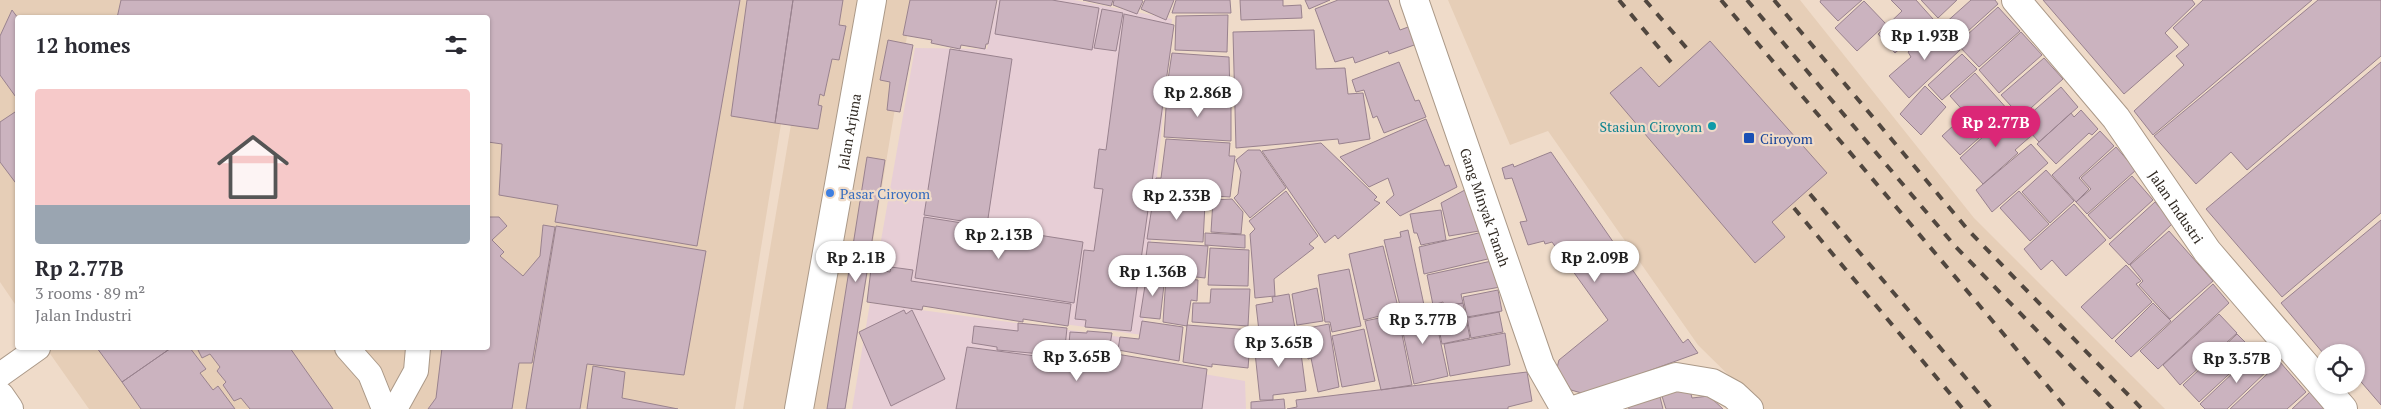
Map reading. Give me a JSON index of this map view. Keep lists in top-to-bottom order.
{
  "streets": {
    "street": ["Jalan Arjuna", "Gang Minyak Tanah", "Jalan Industri"]
  },
  "places": {
    "other": ["Stasiun Ciroyom", "Pasar Ciroyom"],
    "transit": ["Ciroyom"]
  },
  "page": {
    "heading": "12 homes",
    "price": [
      "Rp 1.93B",
      "Rp 2.86B",
      "Rp 2.77B",
      "Rp 2.33B",
      "Rp 2.13B",
      "Rp 2.1B",
      "Rp 2.09B",
      "Rp 1.36B",
      "Rp 3.77B",
      "Rp 3.65B",
      "Rp 3.65B",
      "Rp 3.57B"
    ],
    "list": [
      {
        "name": "Rp 2.77B",
        "note": "3 rooms · 89 m² · Jalan Industri"
      }
    ]
  }
}
